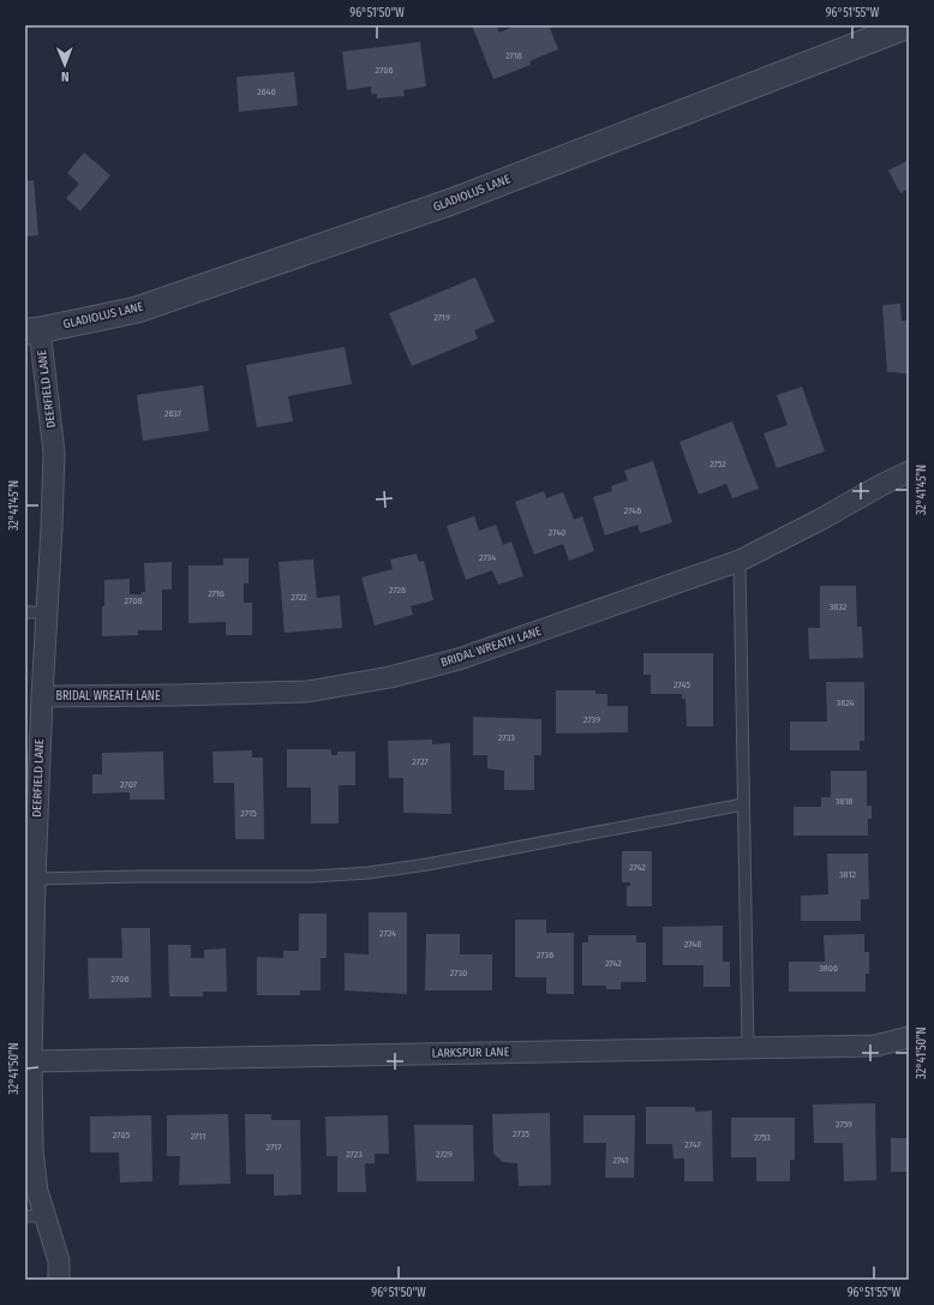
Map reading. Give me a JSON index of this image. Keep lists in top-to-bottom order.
{
  "streets": {
    "street": [
      "GLADIOLUS LANE",
      "DEERFIELD LANE",
      "BRIDAL WREATH LANE",
      "LARKSPUR LANE"
    ]
  },
  "crossings": [
    ["GLADIOLUS LANE", "DEERFIELD LANE"],
    ["DEERFIELD LANE", "BRIDAL WREATH LANE"],
    ["DEERFIELD LANE", "LARKSPUR LANE"]
  ],
  "house_numbers": [
    "2718",
    "2706",
    "2646",
    "2719",
    "2637",
    "2752",
    "2746",
    "2740",
    "2734",
    "2728",
    "2716",
    "2722",
    "2708",
    "3832",
    "2745",
    "3824",
    "2739",
    "2733",
    "2727",
    "2707",
    "3818",
    "2715",
    "2742",
    "3812",
    "2724",
    "2748",
    "2736",
    "2742",
    "3806",
    "2730",
    "2706",
    "2759",
    "2735",
    "2705",
    "2711",
    "2753",
    "2747",
    "2717",
    "2723",
    "2729",
    "2741"
  ],
  "north": "bottom",
  "coordinates": [
    "96°51'50\"W",
    "96°51'55\"W",
    "32°41'45\"N",
    "32°41'50\"N"
  ]
}
